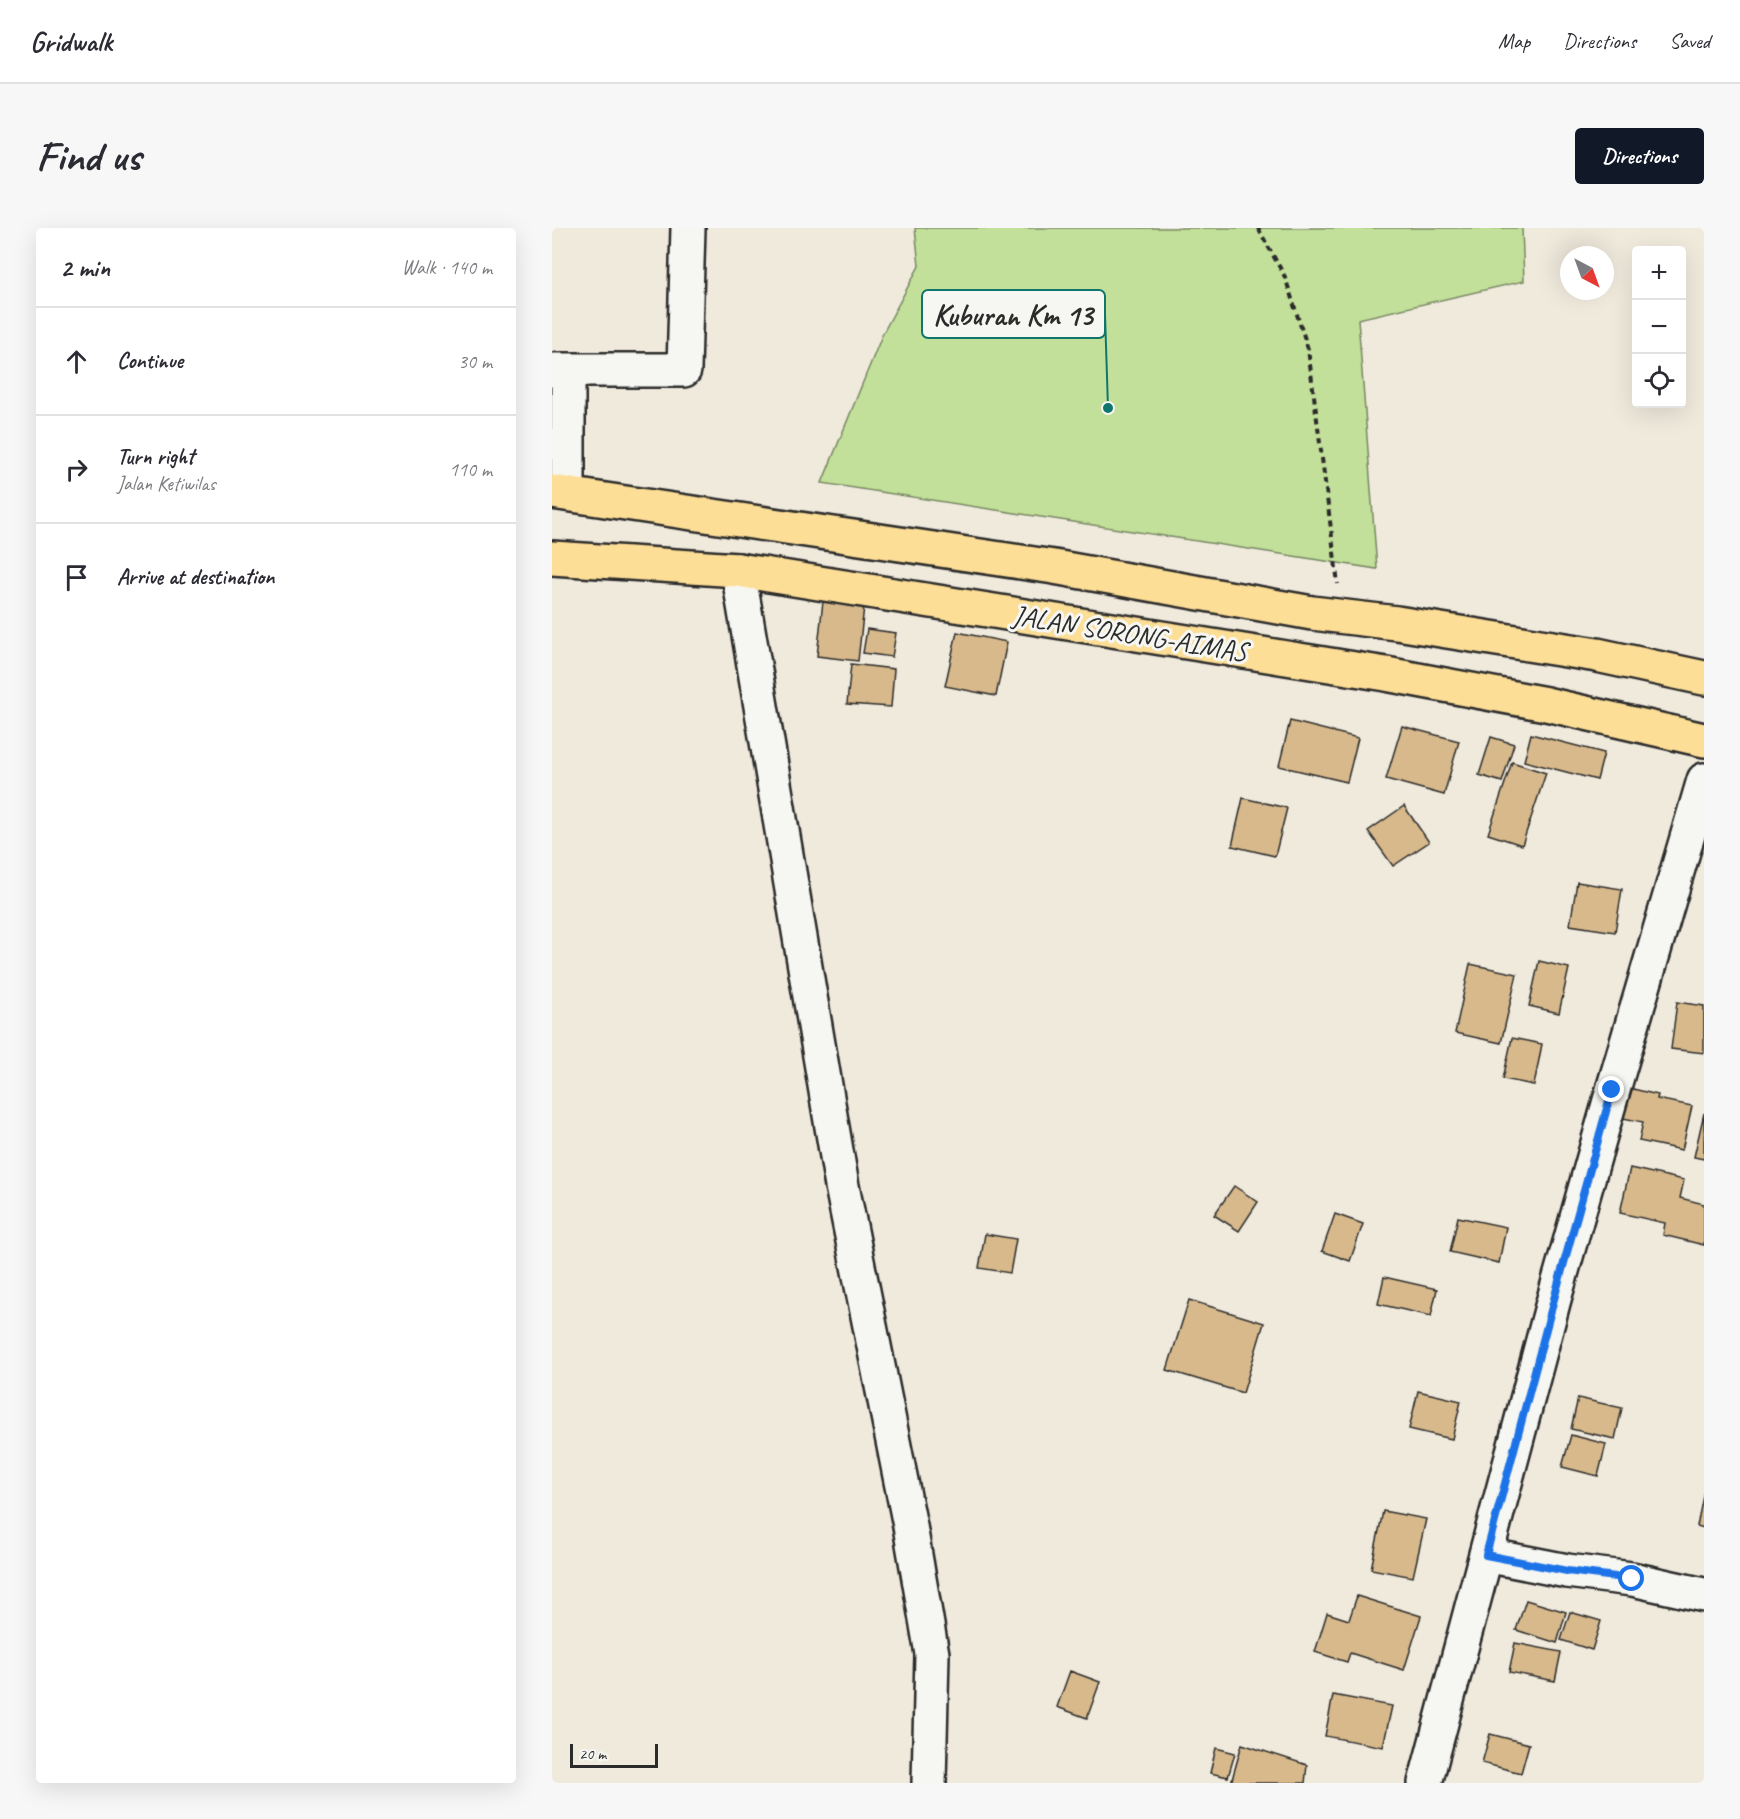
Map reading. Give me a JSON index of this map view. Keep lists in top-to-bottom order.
{
  "streets": {
    "highway": ["JALAN SORONG-AIMAS"]
  },
  "places": ["Kuburan Km 13"],
  "scale_bar": "20 m",
  "north": "bottom right",
  "page": {
    "header": "Gridwalk",
    "nav": ["Map", "Directions", "Saved"],
    "buttons": "Directions",
    "title": "Find us",
    "heading": ["2 min", "Walk · 140 m"],
    "map_buttons": ["+", "−"],
    "list": [
      ["Continue", "30 m"],
      ["Turn right", "Jalan Ketiwilas", "110 m"],
      "Arrive at destination"
    ],
    "scale": "20 m"
  }
}
